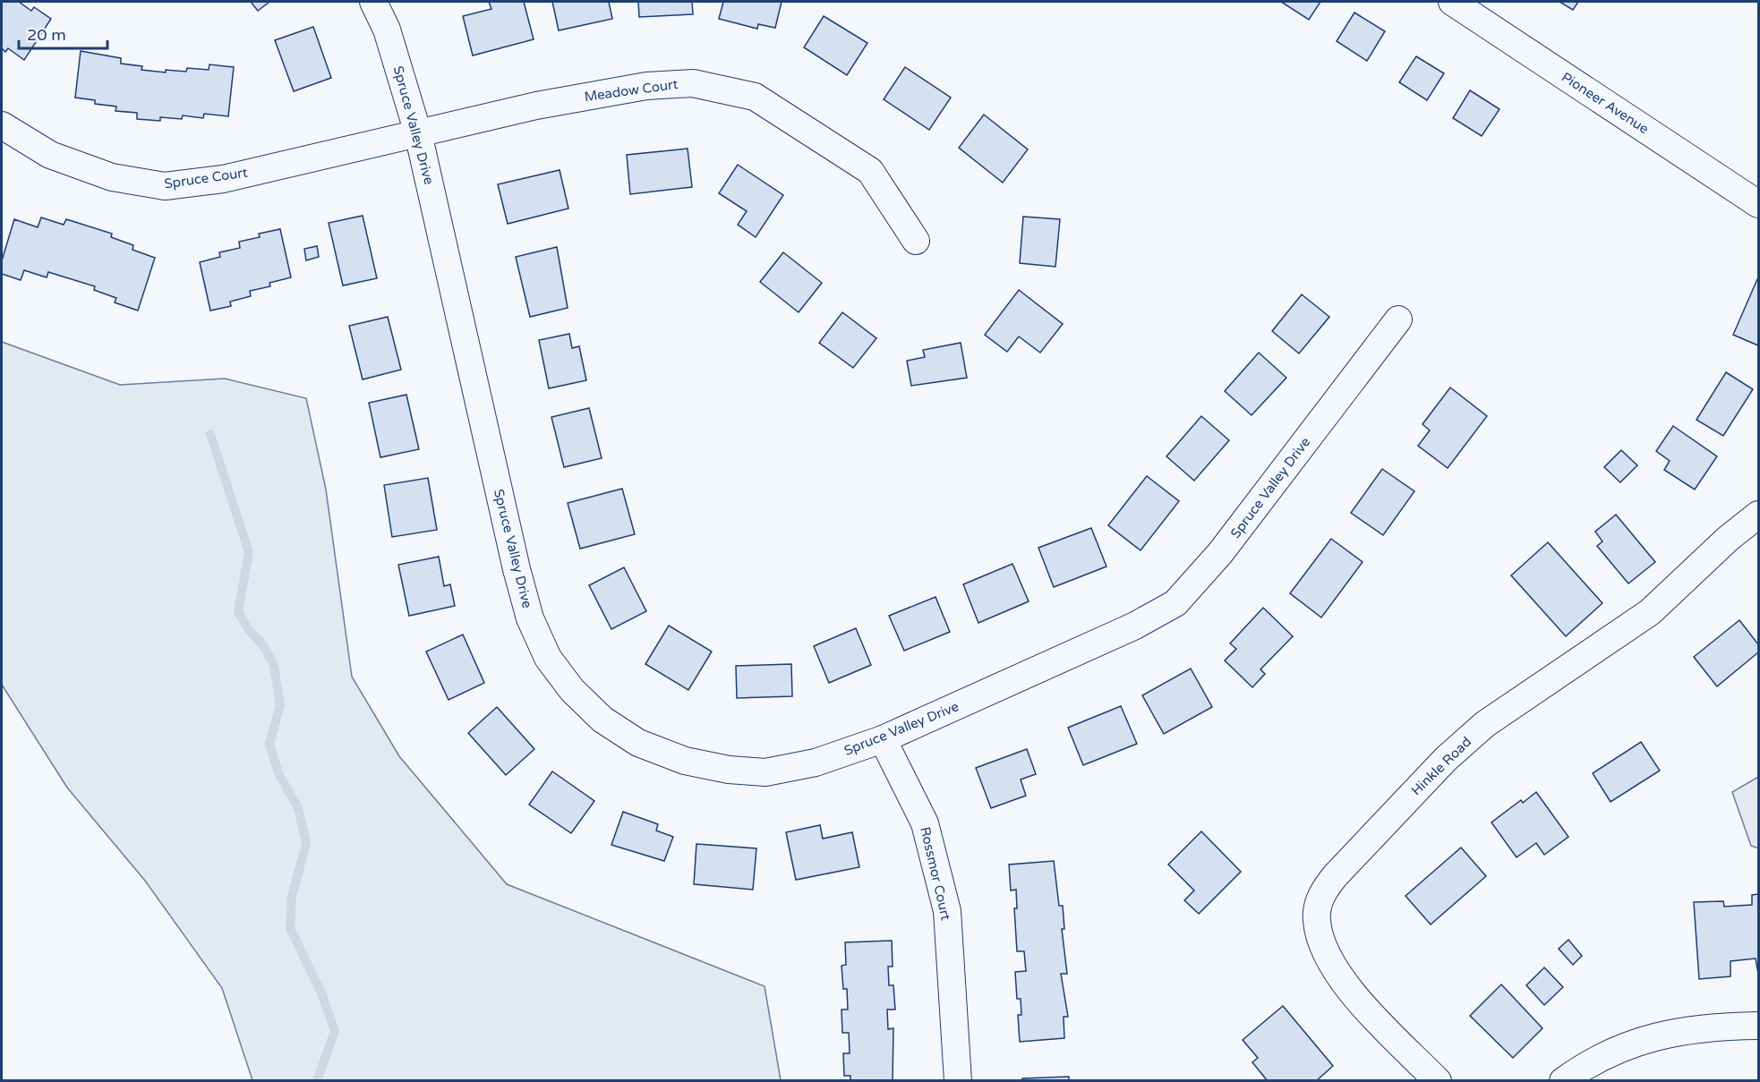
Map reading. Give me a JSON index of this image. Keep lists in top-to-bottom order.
{
  "streets": {
    "street": [
      "Meadow Court",
      "Pioneer Avenue",
      "Spruce Valley Drive",
      "Spruce Court",
      "Hinkle Road",
      "Rossmor Court"
    ]
  },
  "crossings": [
    ["Meadow Court", "Spruce Valley Drive"],
    ["Meadow Court", "Spruce Court"],
    ["Spruce Valley Drive", "Spruce Court"],
    ["Spruce Valley Drive", "Rossmor Court"]
  ],
  "scale_bar": "20 m"
}
